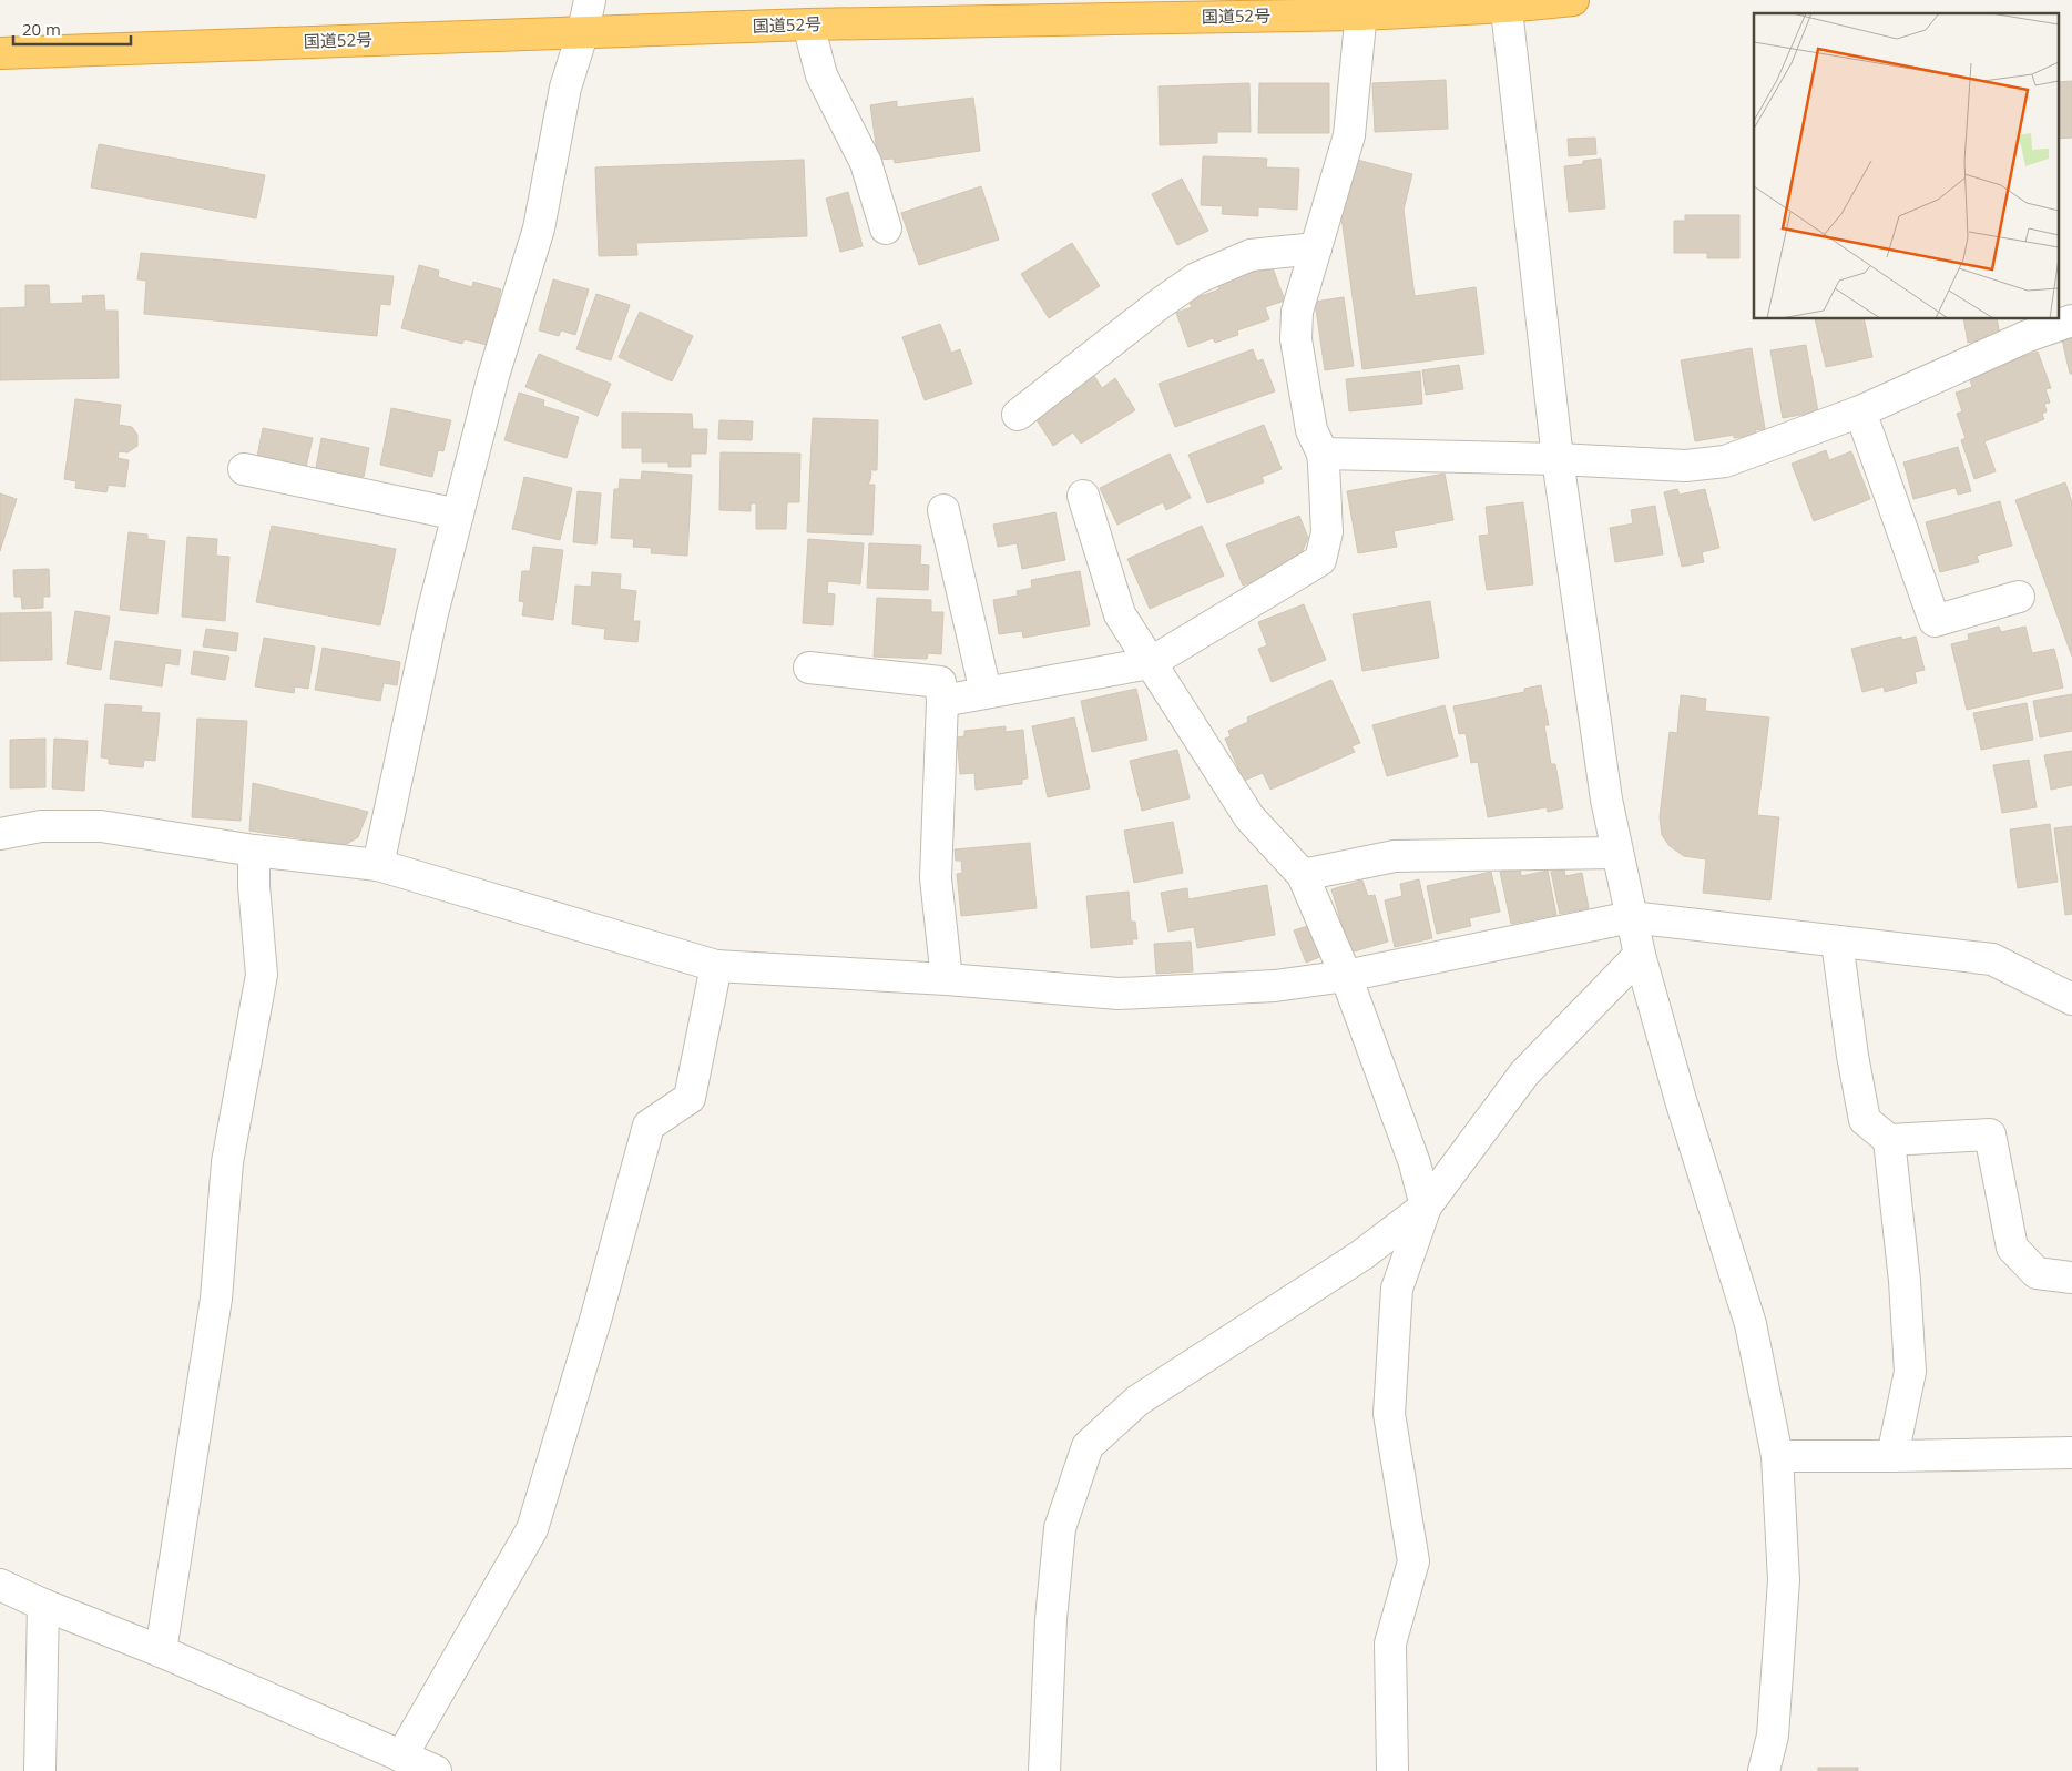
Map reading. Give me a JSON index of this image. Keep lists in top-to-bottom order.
{
  "streets": {
    "highway": ["国道52号"]
  },
  "scale_bar": "20 m"
}
